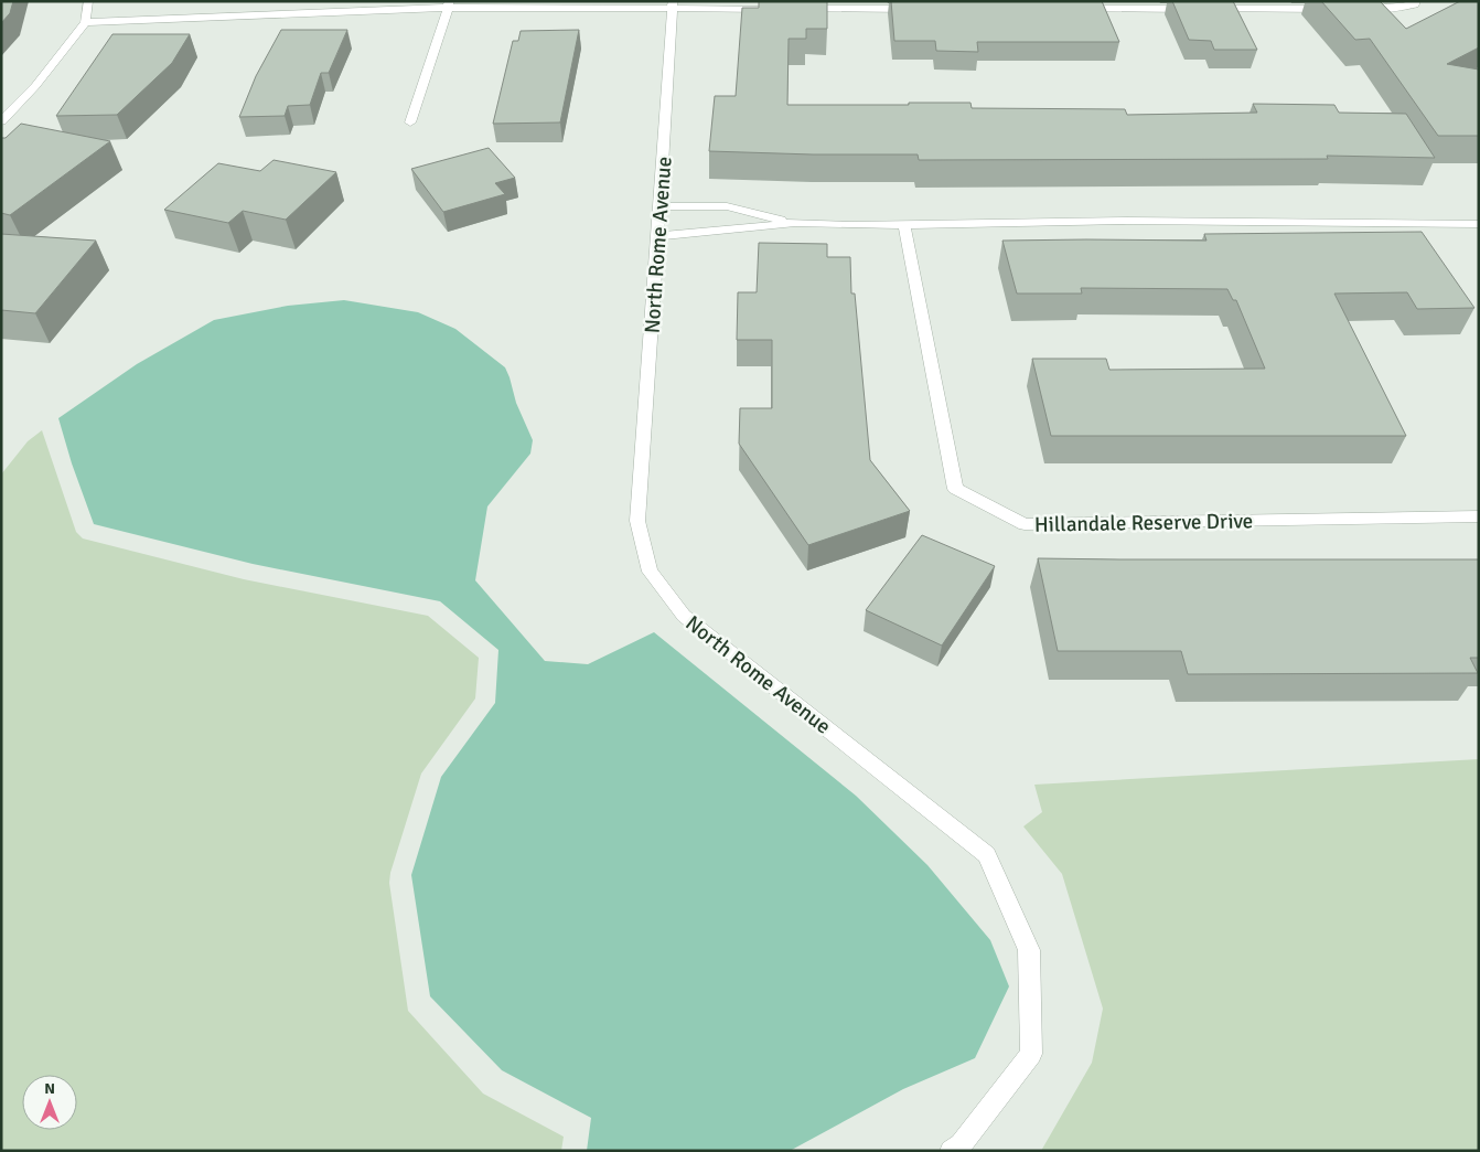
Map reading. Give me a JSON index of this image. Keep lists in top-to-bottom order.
{
  "streets": {
    "street": ["North Rome Avenue", "Hillandale Reserve Drive"]
  },
  "north": "top"
}
